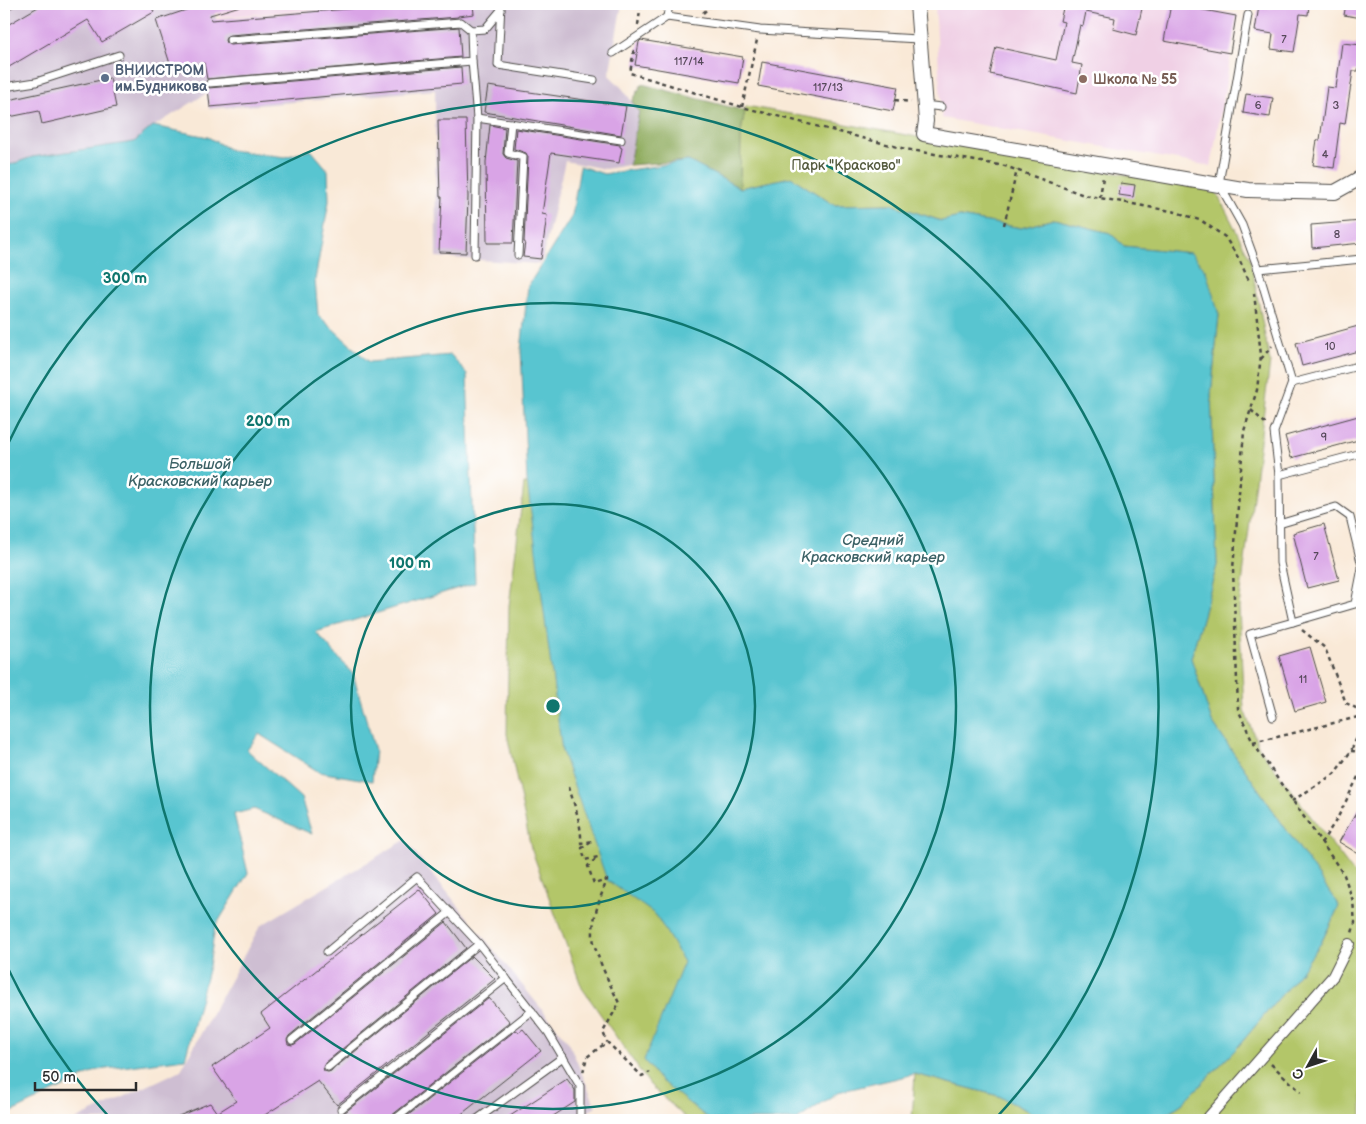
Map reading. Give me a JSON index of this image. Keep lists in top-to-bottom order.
{
  "water": ["Большой Красковский карьер", "Средний Красковский карьер"],
  "parks": ["Парк \"Красково\""],
  "places": ["ВНИИСТРОМ им.Будникова", "Школа № 55"],
  "house_numbers": [
    "7",
    "117/14",
    "117/13",
    "6",
    "3",
    "4",
    "8",
    "10",
    "9",
    "7",
    "11"
  ],
  "scale_bar": "50 m",
  "north": "bottom left",
  "rings": ["300 m", "200 m", "100 m"]
}
